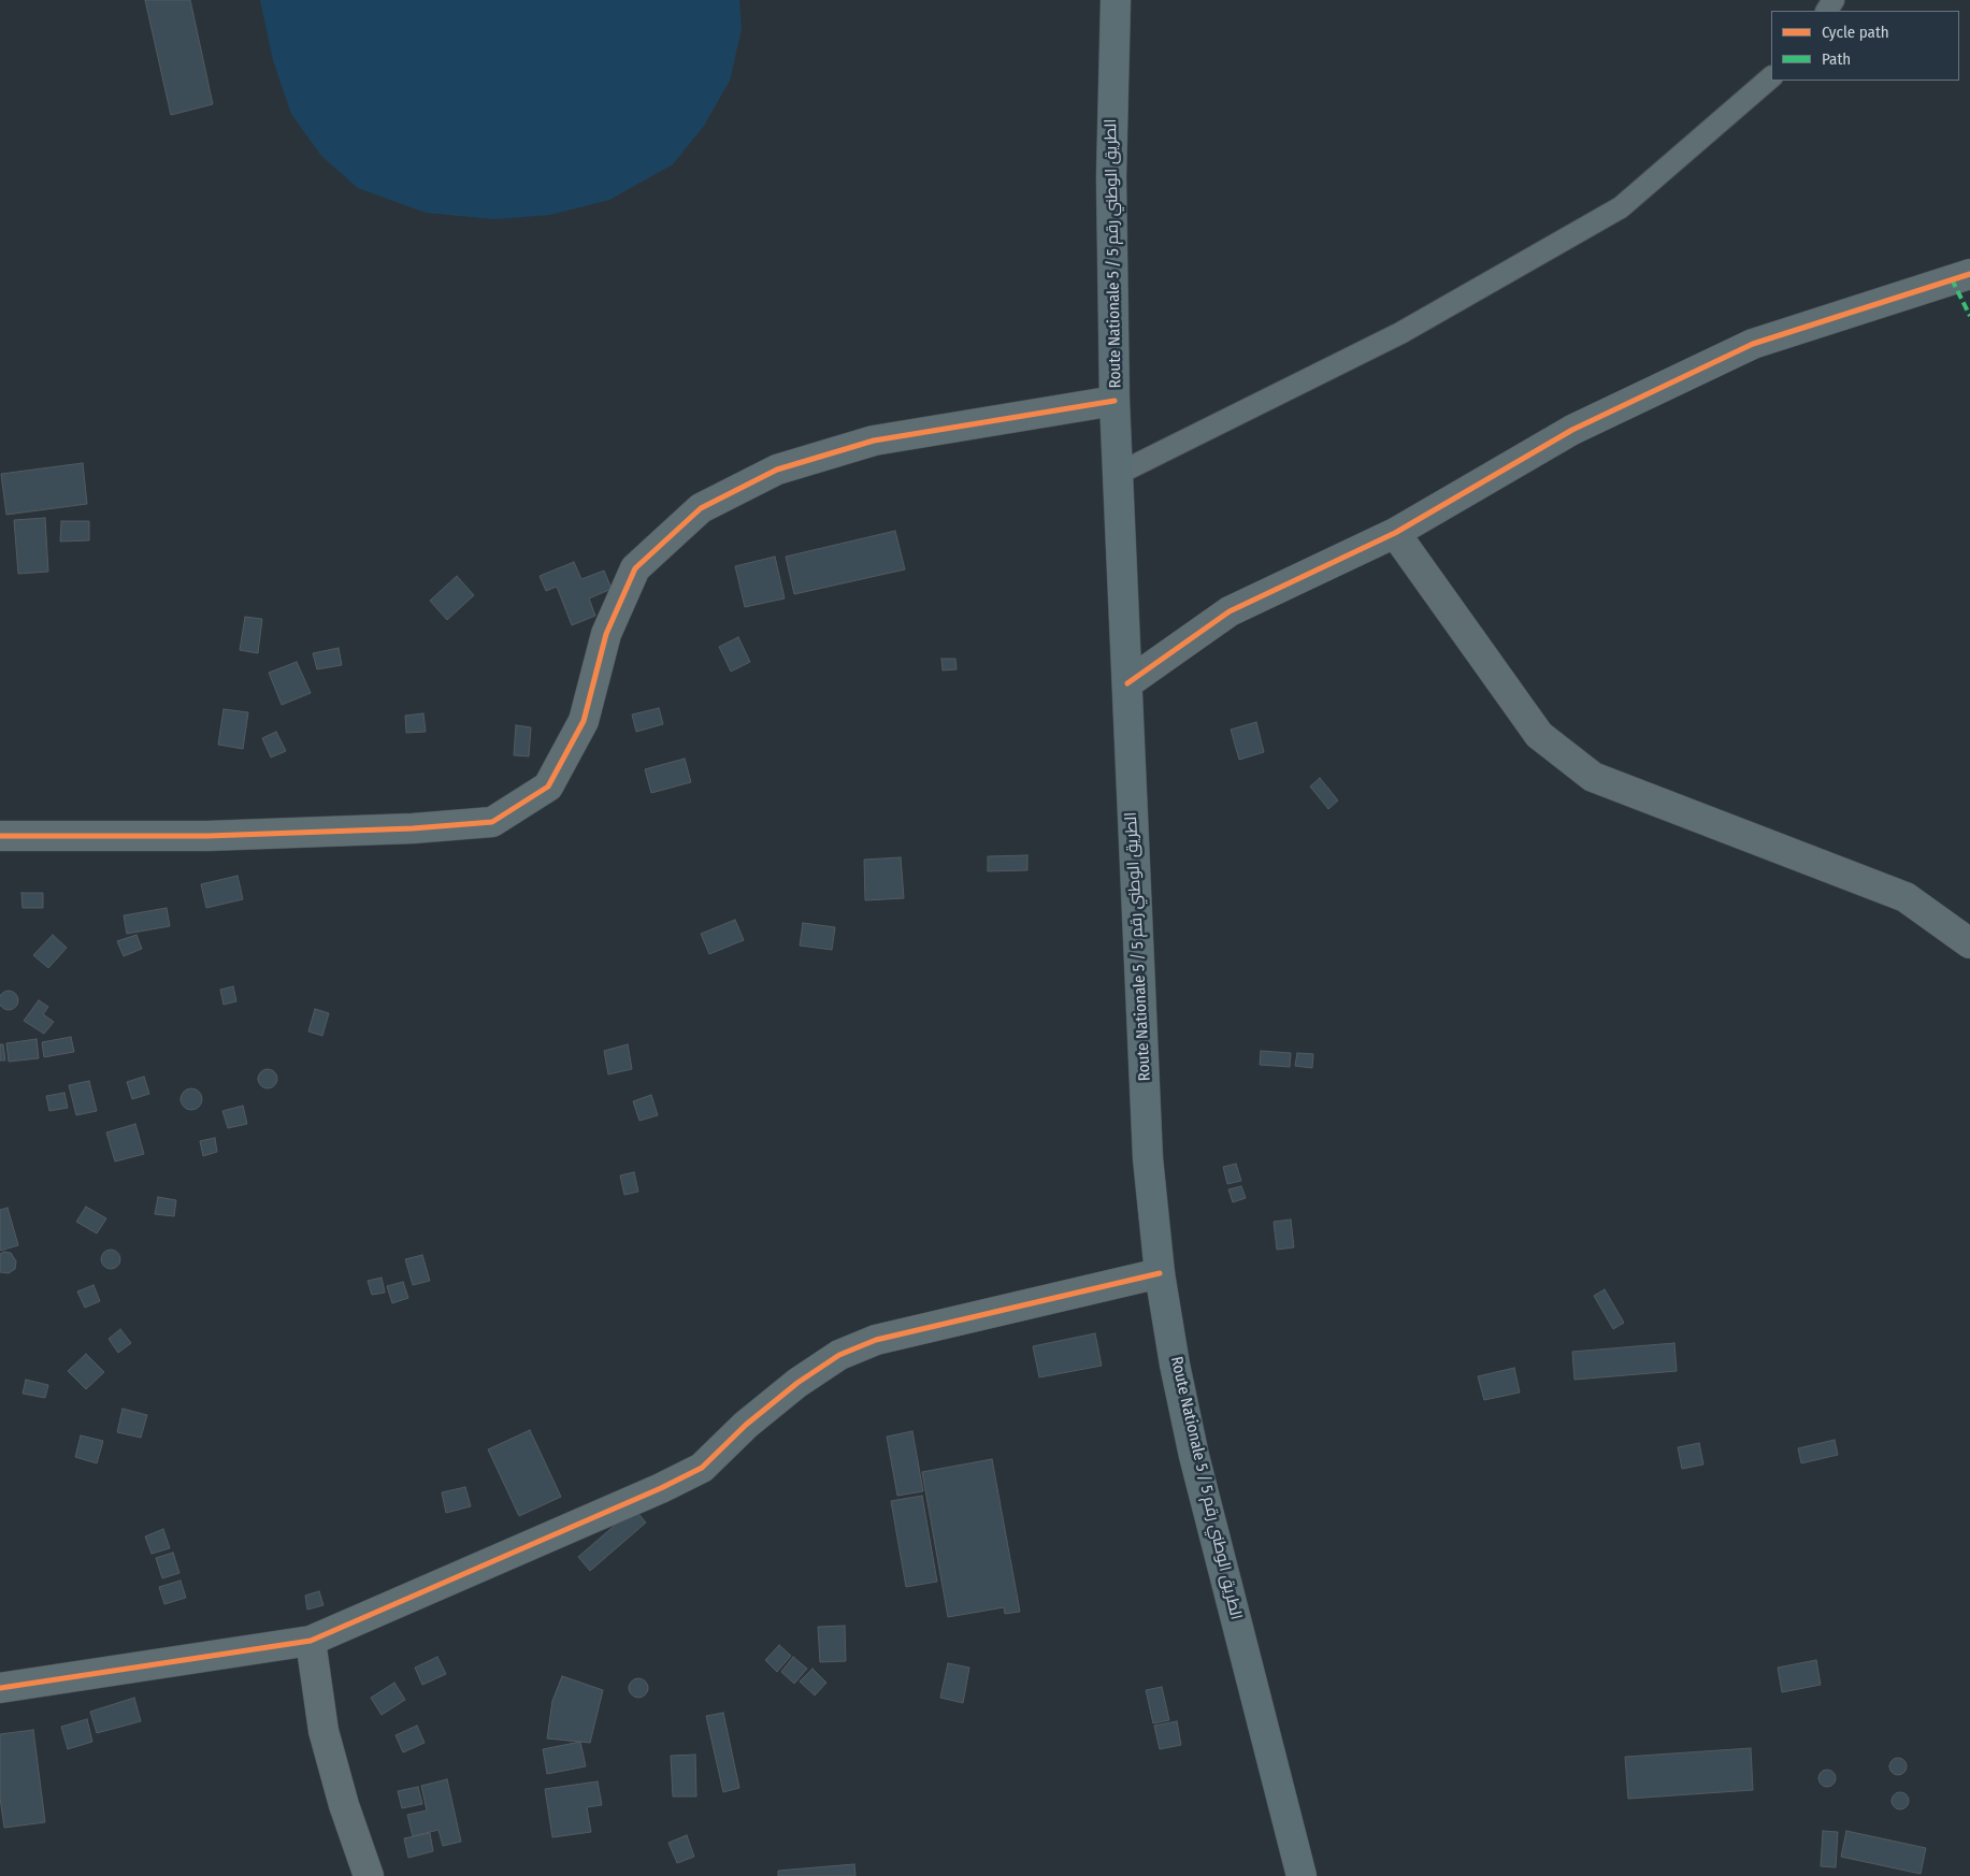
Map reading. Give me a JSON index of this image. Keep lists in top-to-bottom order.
{
  "streets": {
    "main road": ["Route Nationale 5 / الطريق الوطني رقم 5"]
  },
  "legend": ["Cycle path", "Path"]
}
